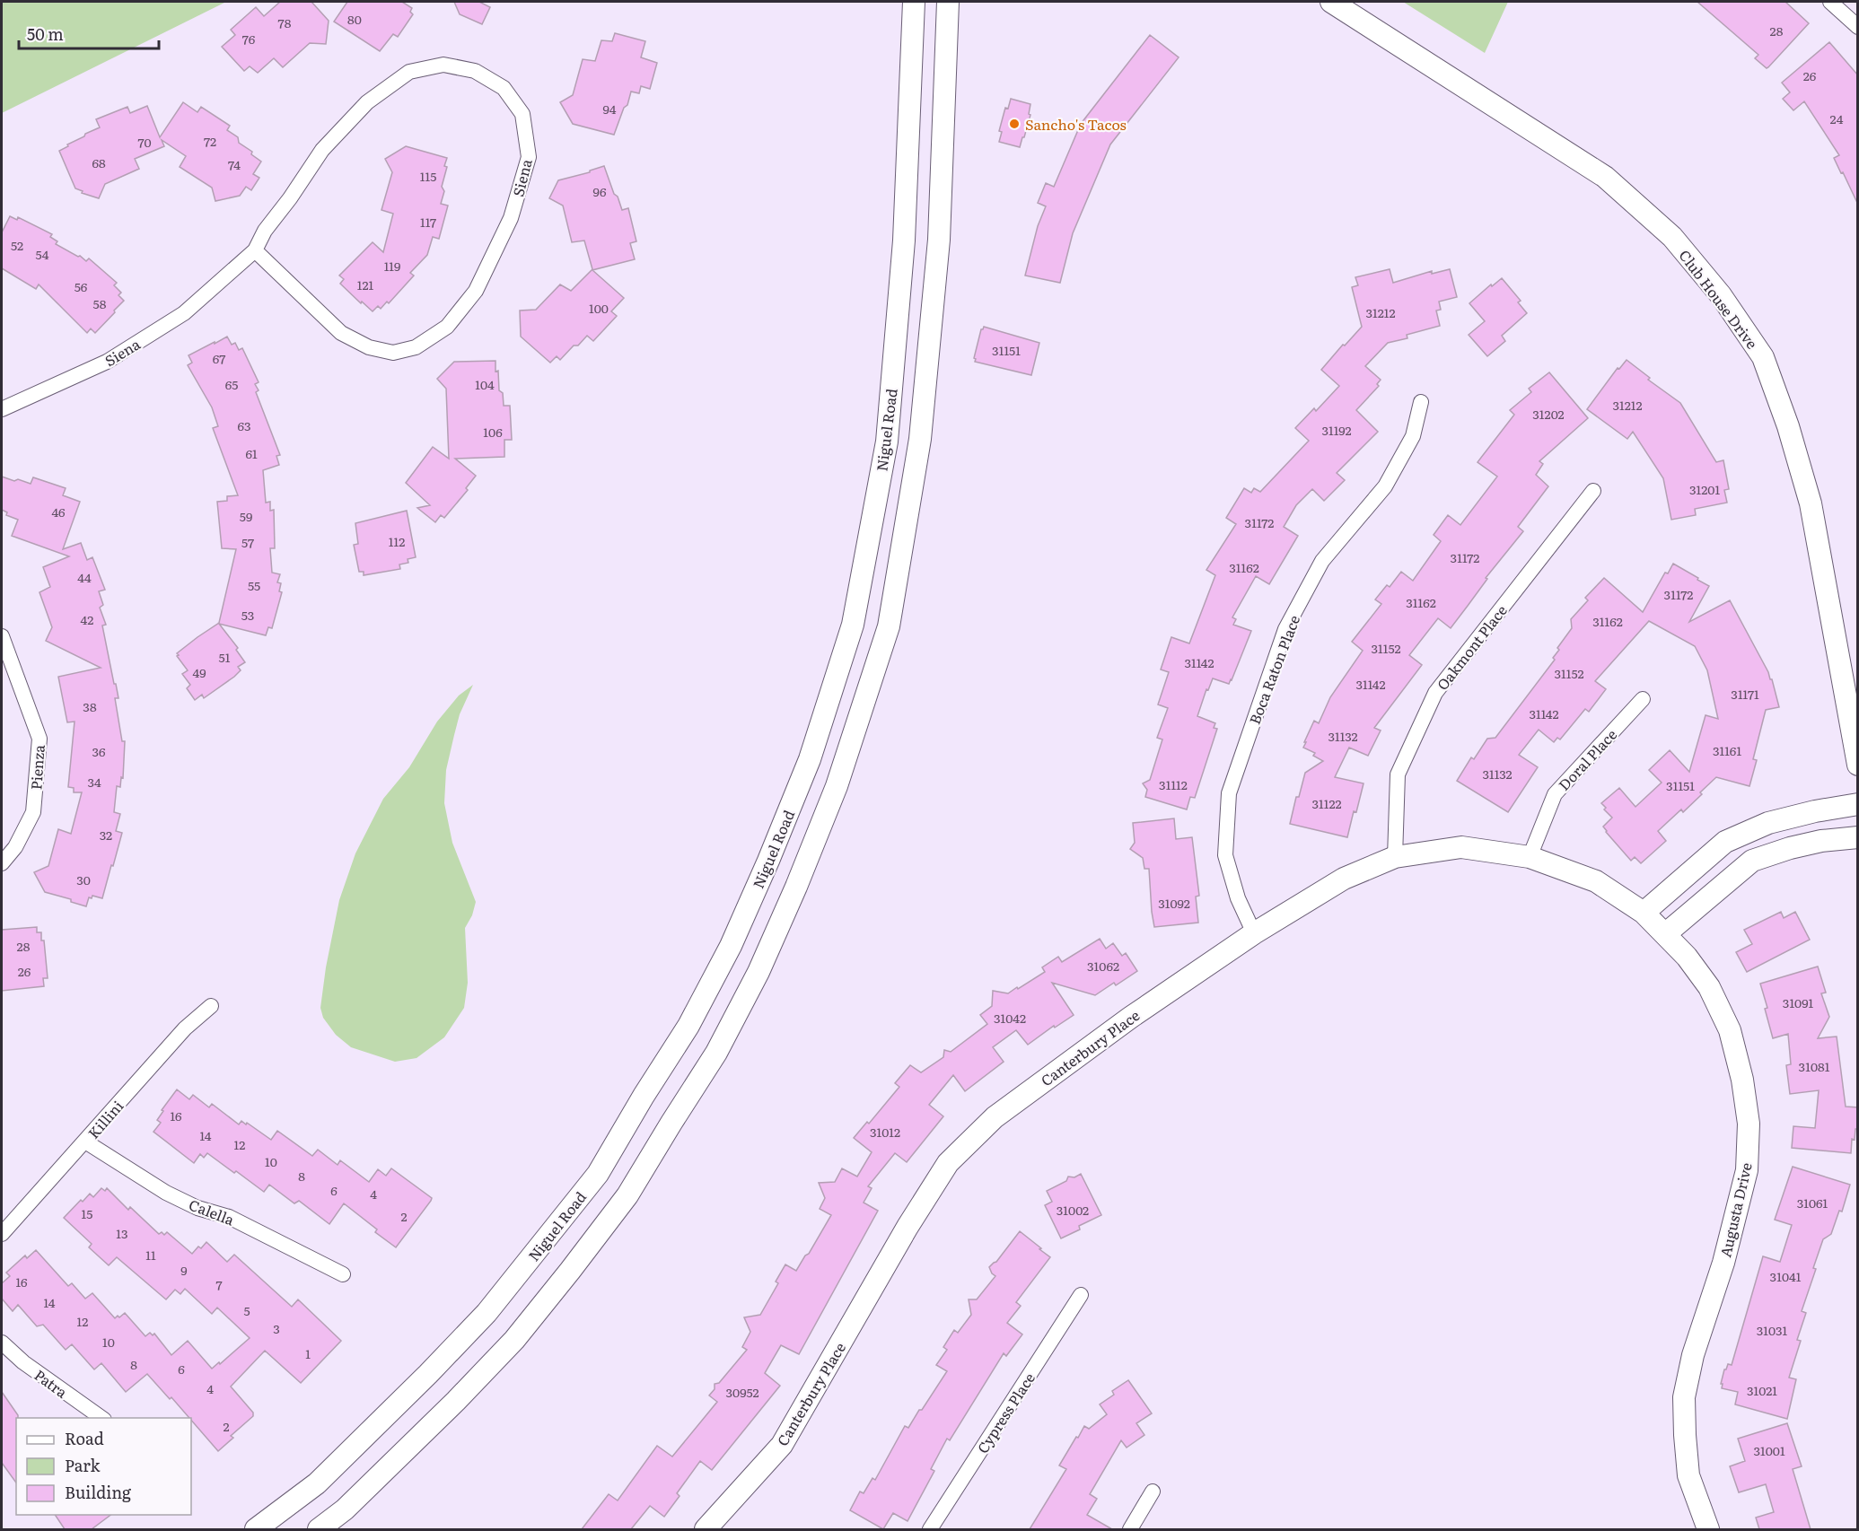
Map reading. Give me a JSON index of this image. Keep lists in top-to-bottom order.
{
  "streets": {
    "main road": [
      "Club House Drive",
      "Niguel Road",
      "Canterbury Place",
      "Augusta Drive"
    ],
    "street": [
      "Siena",
      "Oakmont Place",
      "Boca Raton Place",
      "Doral Place",
      "Pienza",
      "Killini",
      "Calella",
      "Patra",
      "Cypress Place"
    ]
  },
  "crossings": [
    ["Oakmont Place", "Canterbury Place"],
    ["Boca Raton Place", "Canterbury Place"],
    ["Doral Place", "Canterbury Place"],
    ["Canterbury Place", "Augusta Drive"],
    ["Killini", "Calella"]
  ],
  "places": ["Sancho's Tacos"],
  "house_numbers": [
    "80",
    "78",
    "28",
    "76",
    "26",
    "94",
    "24",
    "72",
    "70",
    "68",
    "74",
    "115",
    "96",
    "117",
    "52",
    "54",
    "119",
    "121",
    "56",
    "58",
    "100",
    "31212",
    "31151",
    "67",
    "65",
    "104",
    "31212",
    "31202",
    "63",
    "31192",
    "106",
    "61",
    "31201",
    "46",
    "59",
    "31172",
    "112",
    "57",
    "31172",
    "31162",
    "44",
    "55",
    "31172",
    "31162",
    "53",
    "42",
    "31162",
    "31152",
    "51",
    "31142",
    "49",
    "31152",
    "31142",
    "31171",
    "38",
    "31142",
    "31132",
    "31161",
    "36",
    "31132",
    "34",
    "31112",
    "31151",
    "31122",
    "32",
    "30",
    "31092",
    "28",
    "31062",
    "26",
    "31091",
    "31042",
    "31081",
    "16",
    "31012",
    "14",
    "12",
    "10",
    "8",
    "6",
    "4",
    "31061",
    "31002",
    "15",
    "2",
    "13",
    "11",
    "9",
    "31041",
    "16",
    "7",
    "14",
    "5",
    "12",
    "3",
    "31031",
    "10",
    "1",
    "8",
    "6",
    "4",
    "31021",
    "30952",
    "2",
    "31001"
  ],
  "legend": ["Road", "Park", "Building"],
  "scale_bar": "50 m"
}
